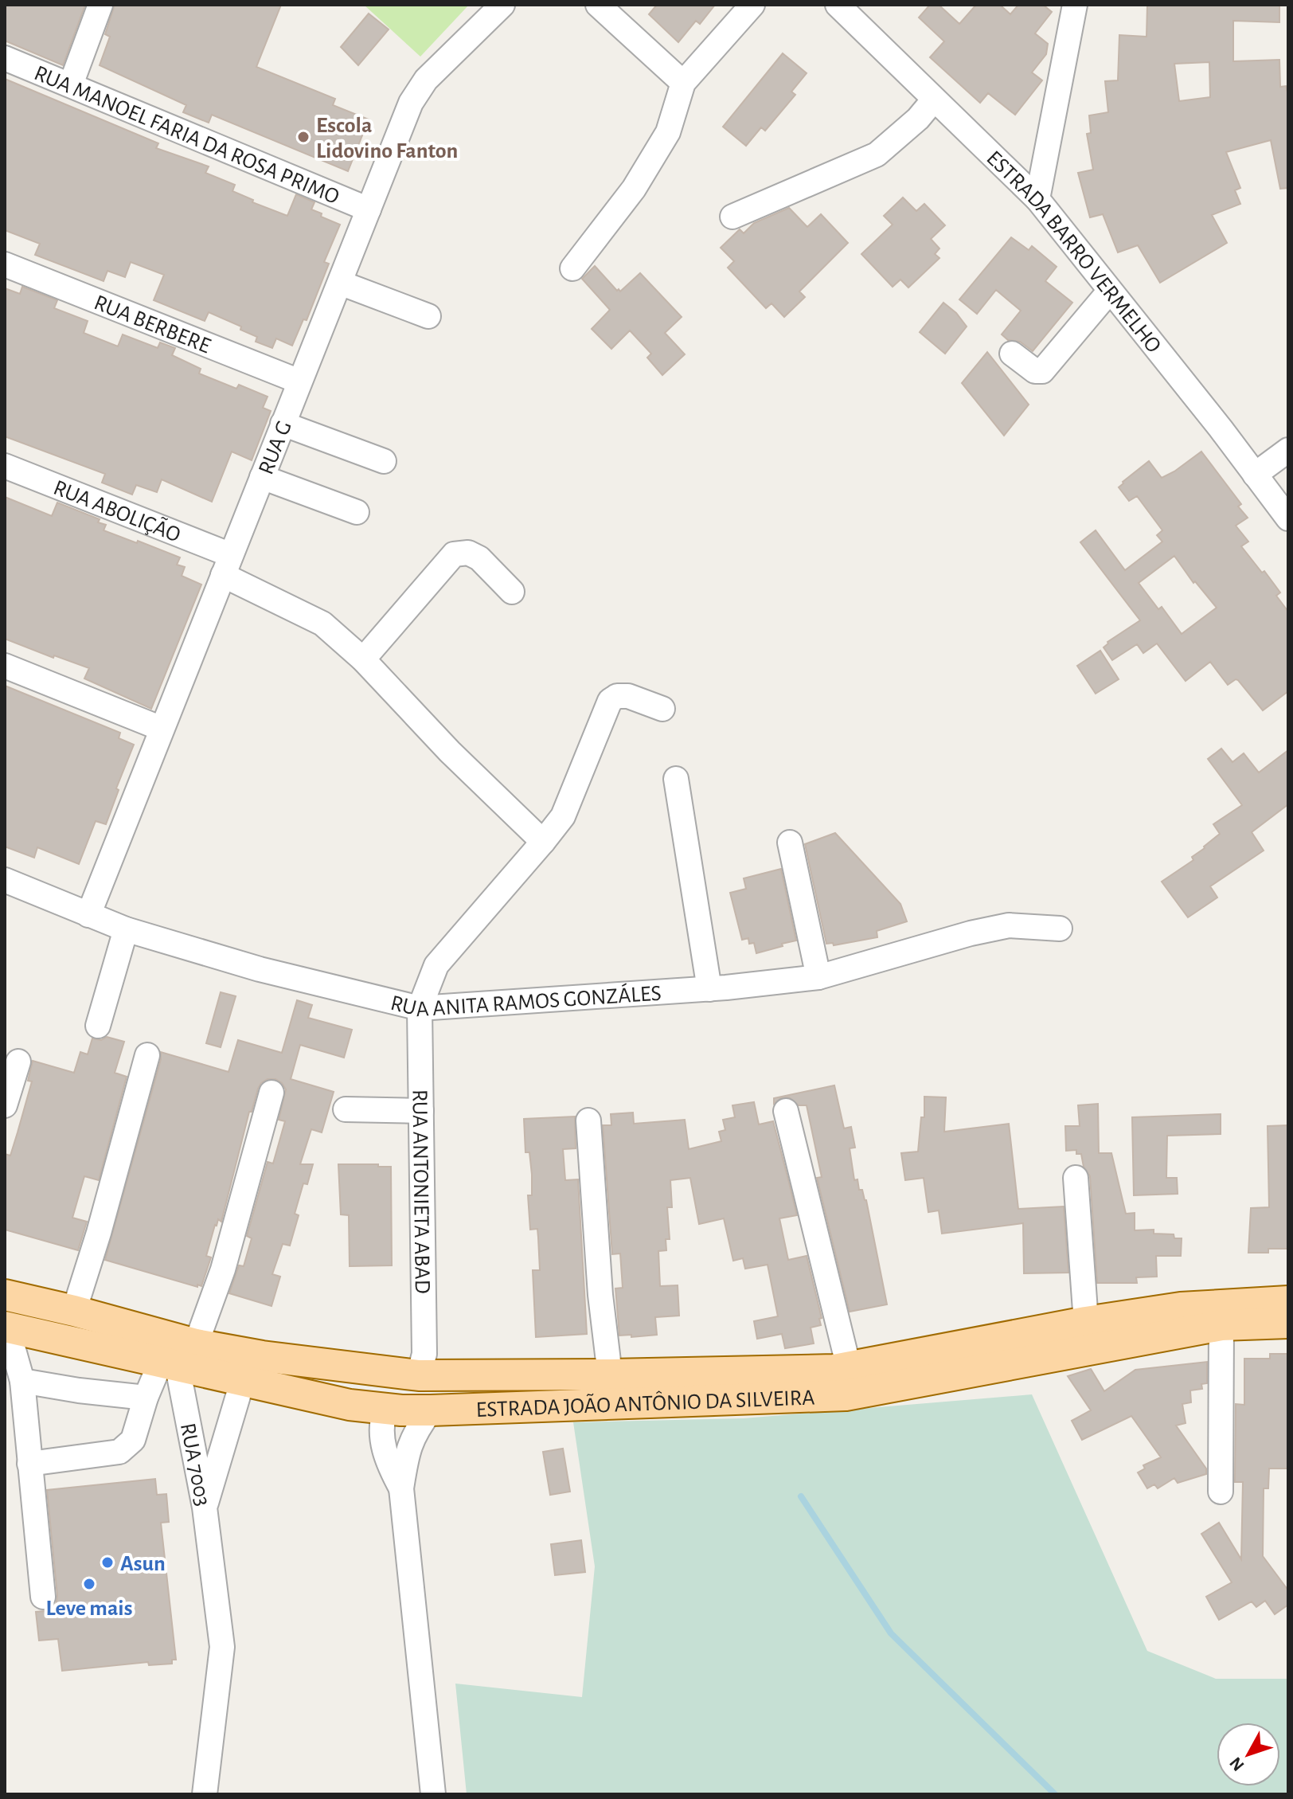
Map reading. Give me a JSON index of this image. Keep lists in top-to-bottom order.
{
  "streets": {
    "main road": ["ESTRADA JOÃO ANTÔNIO DA SILVEIRA"],
    "street": [
      "RUA MANOEL FARIA DA ROSA PRIMO",
      "ESTRADA BARRO VERMELHO",
      "RUA BERBERE",
      "RUA G",
      "RUA ABOLIÇÃO",
      "RUA ANITA RAMOS GONZÁLES",
      "RUA ANTONIETA ABAD",
      "RUA 7003"
    ]
  },
  "crossings": [
    ["RUA MANOEL FARIA DA ROSA PRIMO", "RUA G"],
    ["RUA BERBERE", "RUA G"],
    ["RUA G", "RUA ABOLIÇÃO"],
    ["RUA G", "RUA ANITA RAMOS GONZÁLES"],
    ["RUA ANITA RAMOS GONZÁLES", "RUA ANTONIETA ABAD"],
    ["RUA ANTONIETA ABAD", "ESTRADA JOÃO ANTÔNIO DA SILVEIRA"],
    ["ESTRADA JOÃO ANTÔNIO DA SILVEIRA", "RUA 7003"]
  ],
  "places": ["Escola Lidovino Fanton", "Asun", "Leve mais"],
  "north": "bottom left"
}
